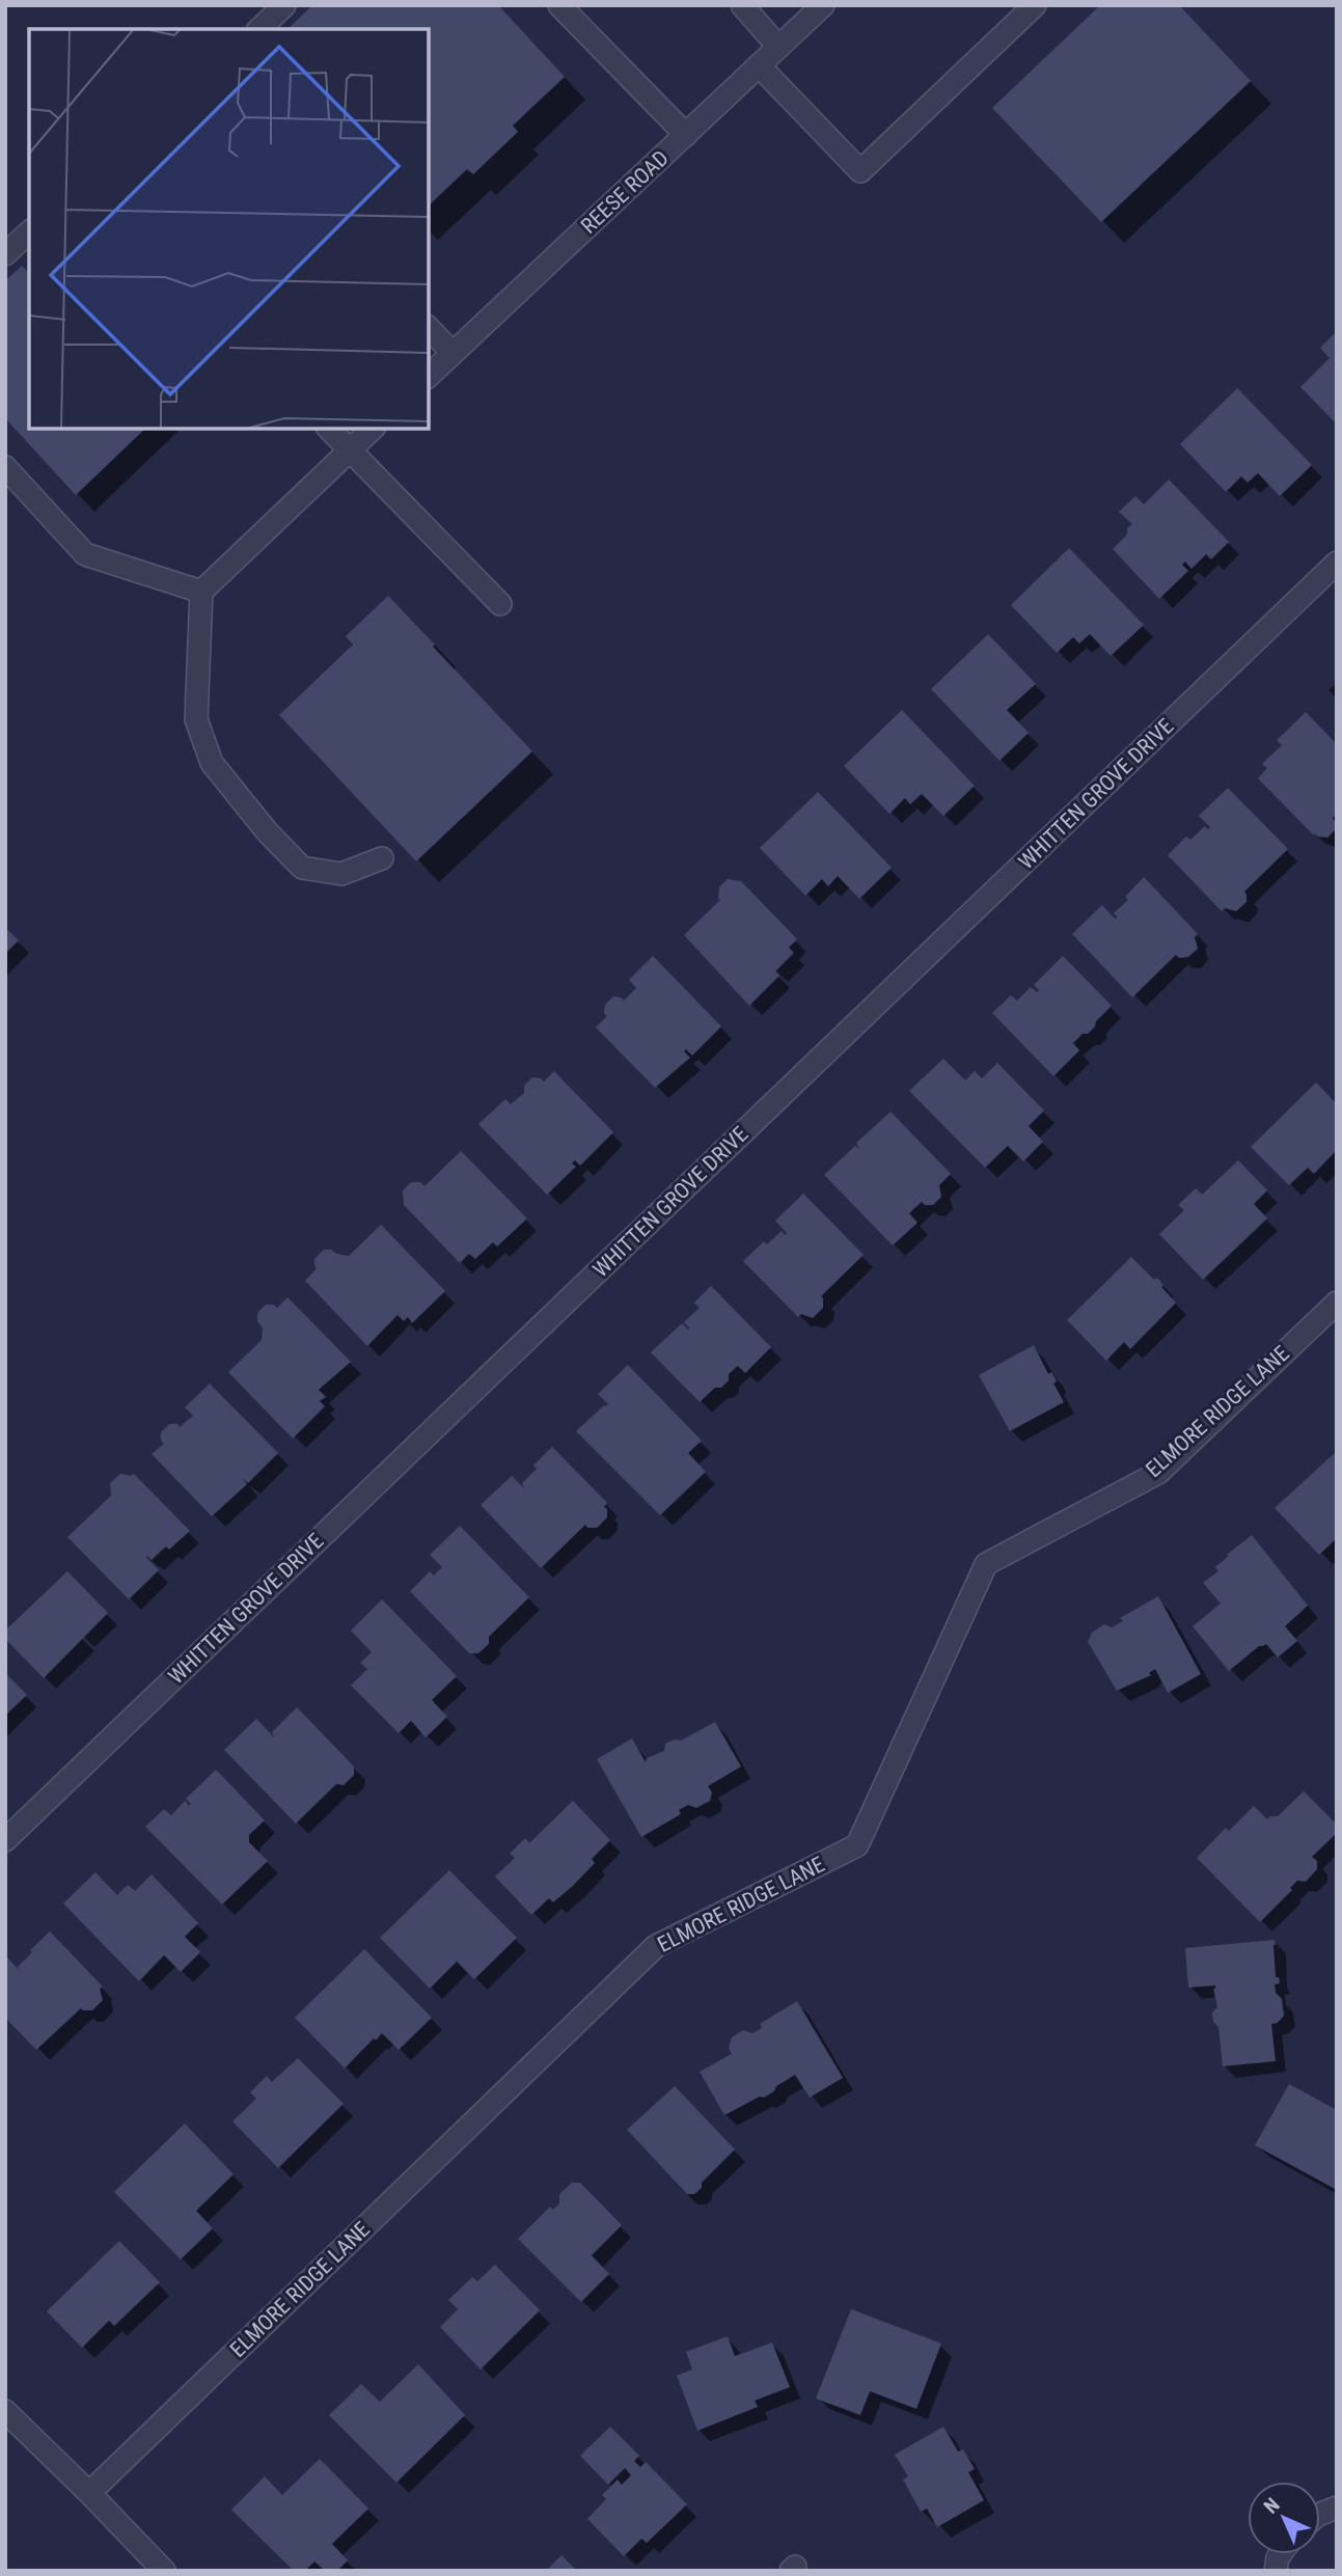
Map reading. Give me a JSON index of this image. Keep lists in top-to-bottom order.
{
  "streets": {
    "street": ["REESE ROAD", "WHITTEN GROVE DRIVE", "ELMORE RIDGE LANE"]
  },
  "north": "top left"
}
